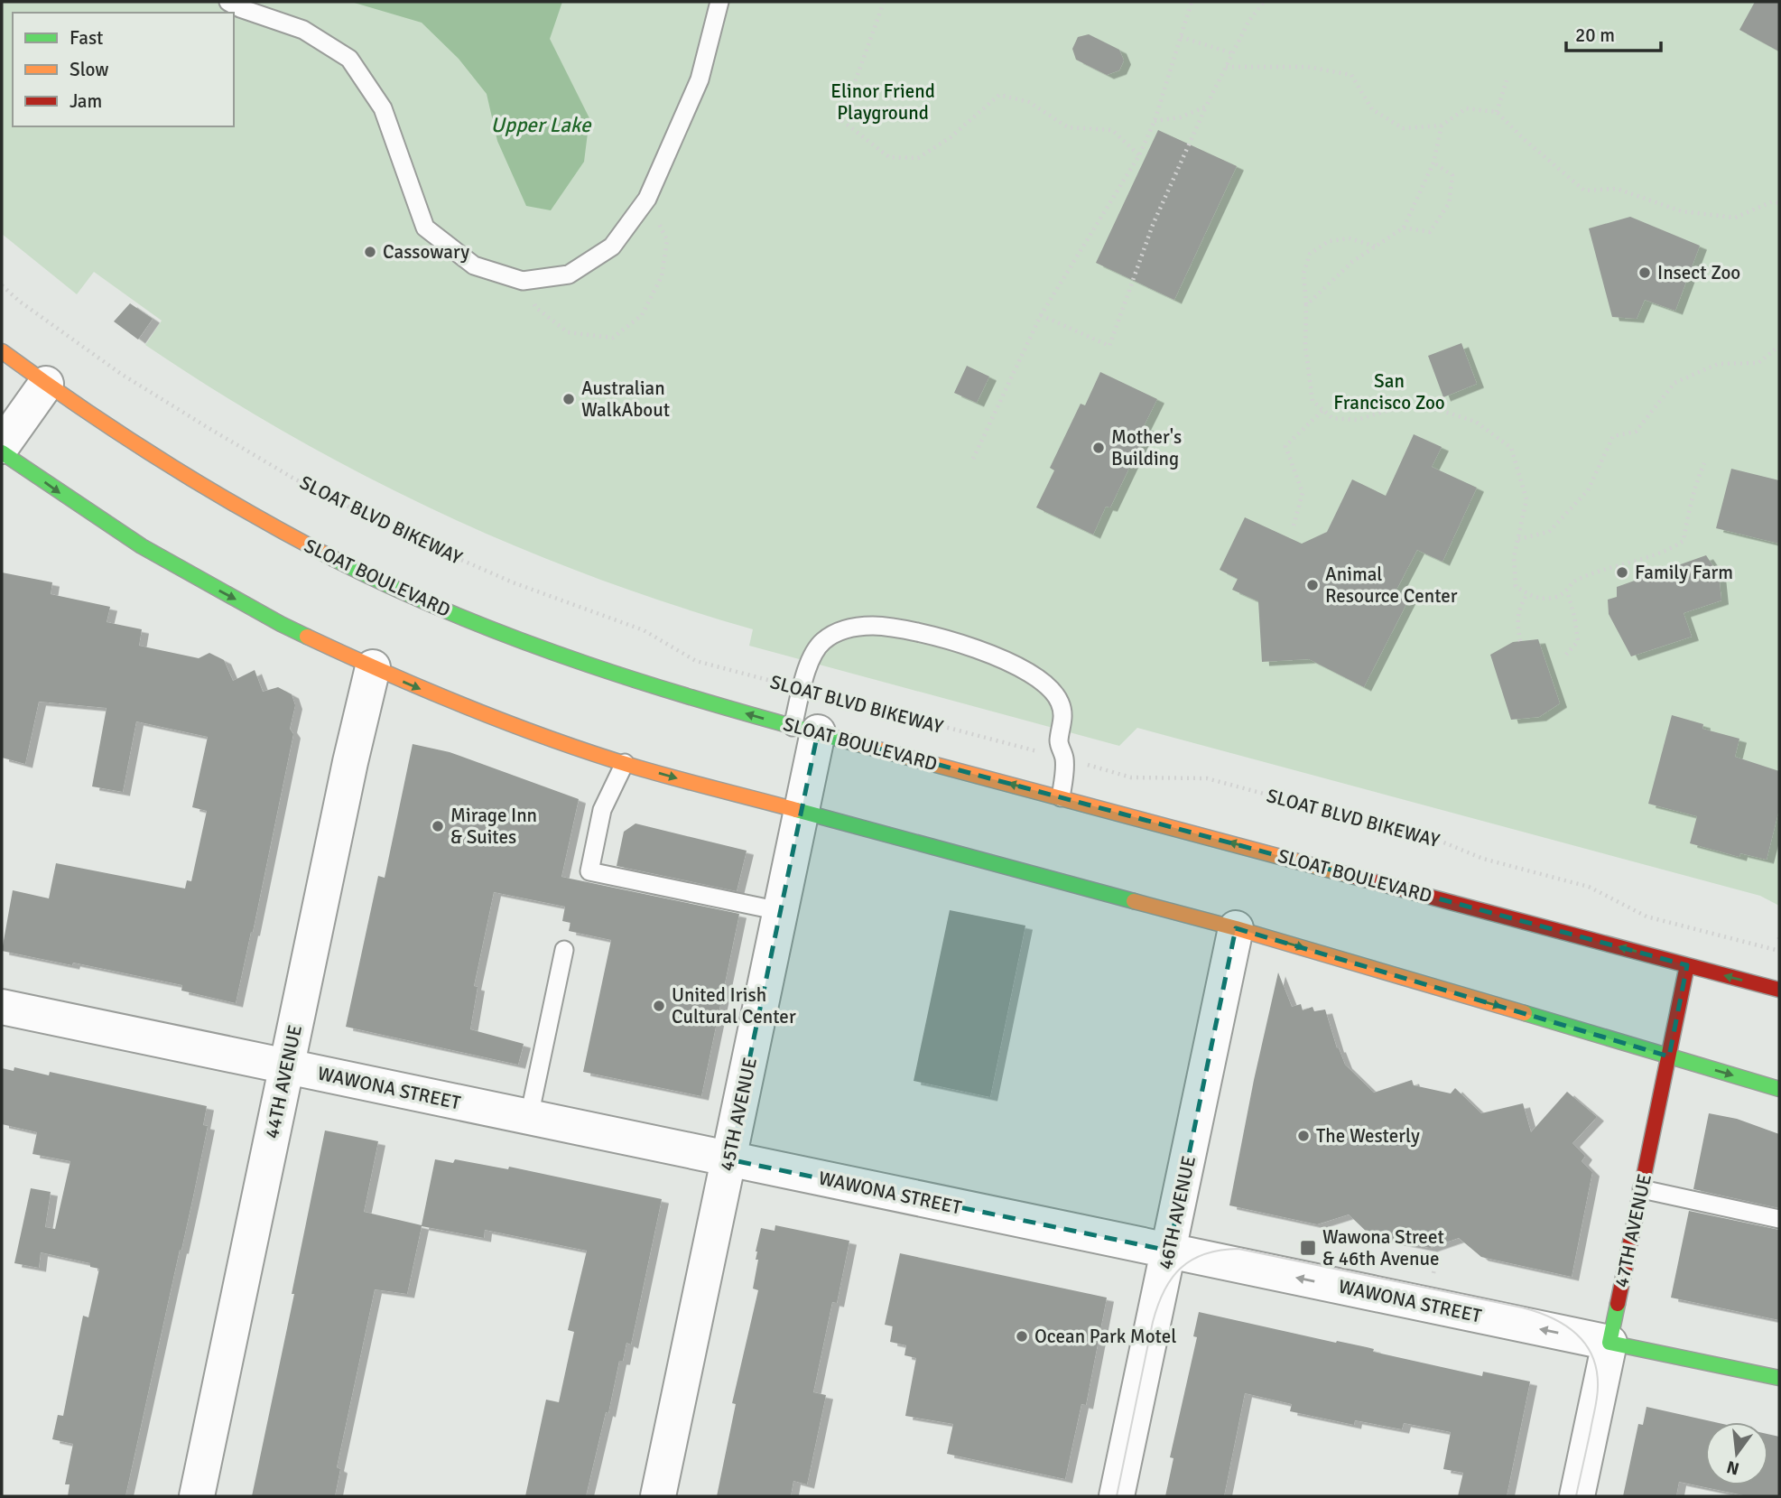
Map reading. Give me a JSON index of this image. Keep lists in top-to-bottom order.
{
  "streets": {
    "street": [
      "SLOAT BOULEVARD",
      "44TH AVENUE",
      "WAWONA STREET",
      "45TH AVENUE",
      "46TH AVENUE",
      "47TH AVENUE"
    ],
    "path": ["SLOAT BLVD BIKEWAY"]
  },
  "crossings": [
    ["SLOAT BOULEVARD", "45TH AVENUE"],
    ["SLOAT BOULEVARD", "47TH AVENUE"],
    ["44TH AVENUE", "WAWONA STREET"],
    ["WAWONA STREET", "45TH AVENUE"],
    ["WAWONA STREET", "46TH AVENUE"],
    ["WAWONA STREET", "47TH AVENUE"]
  ],
  "water": ["Upper Lake"],
  "parks": ["Elinor Friend Playground", "San Francisco Zoo"],
  "places": {
    "other": [
      "Cassowary",
      "Insect Zoo",
      "Australian WalkAbout",
      "Mother's Building",
      "Family Farm",
      "Animal Resource Center",
      "Mirage Inn & Suites",
      "United Irish Cultural Center",
      "The Westerly",
      "Ocean Park Motel"
    ],
    "transit": ["Wawona Street & 46th Avenue"]
  },
  "legend": ["Fast", "Slow", "Jam"],
  "scale_bar": "20 m",
  "north": "bottom"
}
